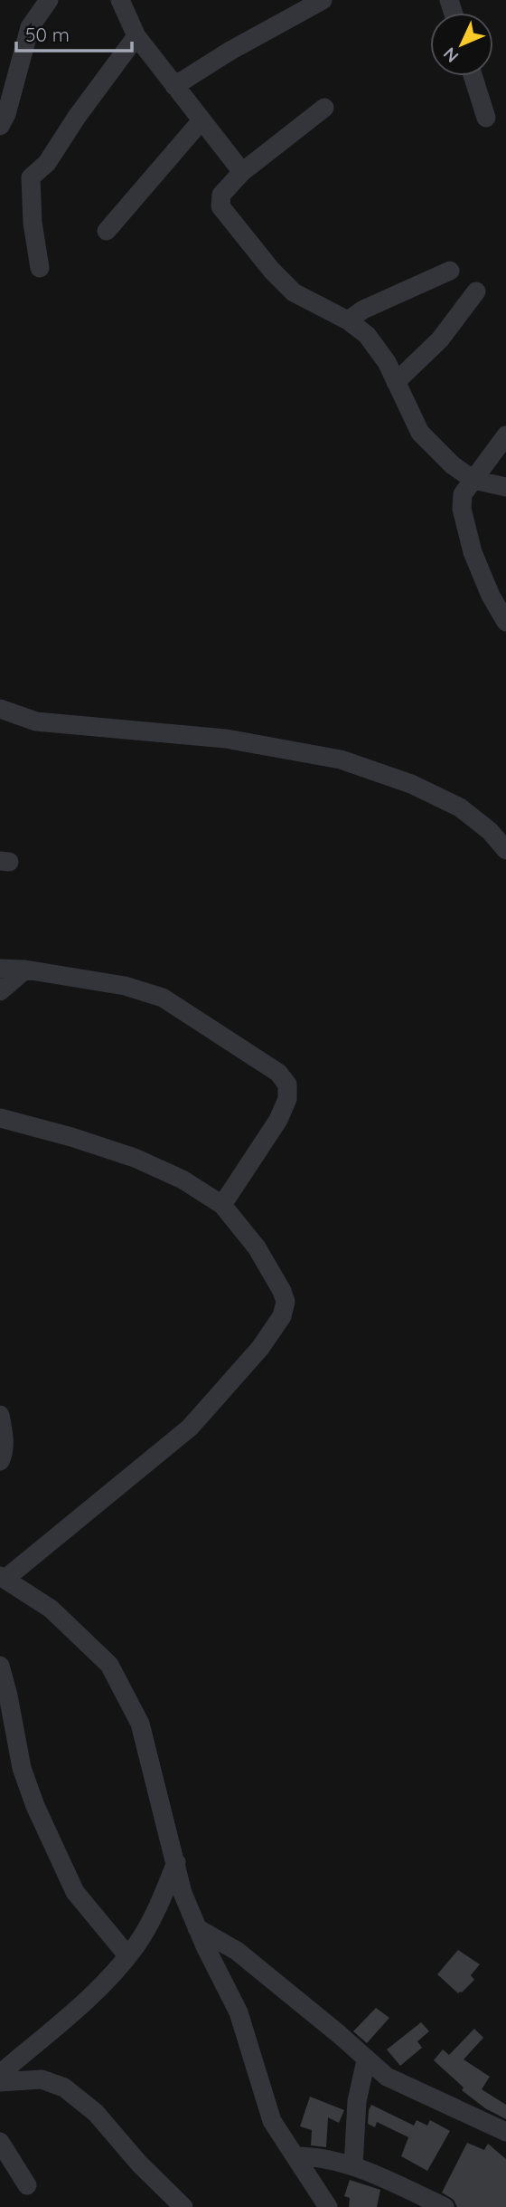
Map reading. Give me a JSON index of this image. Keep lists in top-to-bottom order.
{
  "scale_bar": "50 m",
  "north": "bottom left"
}
